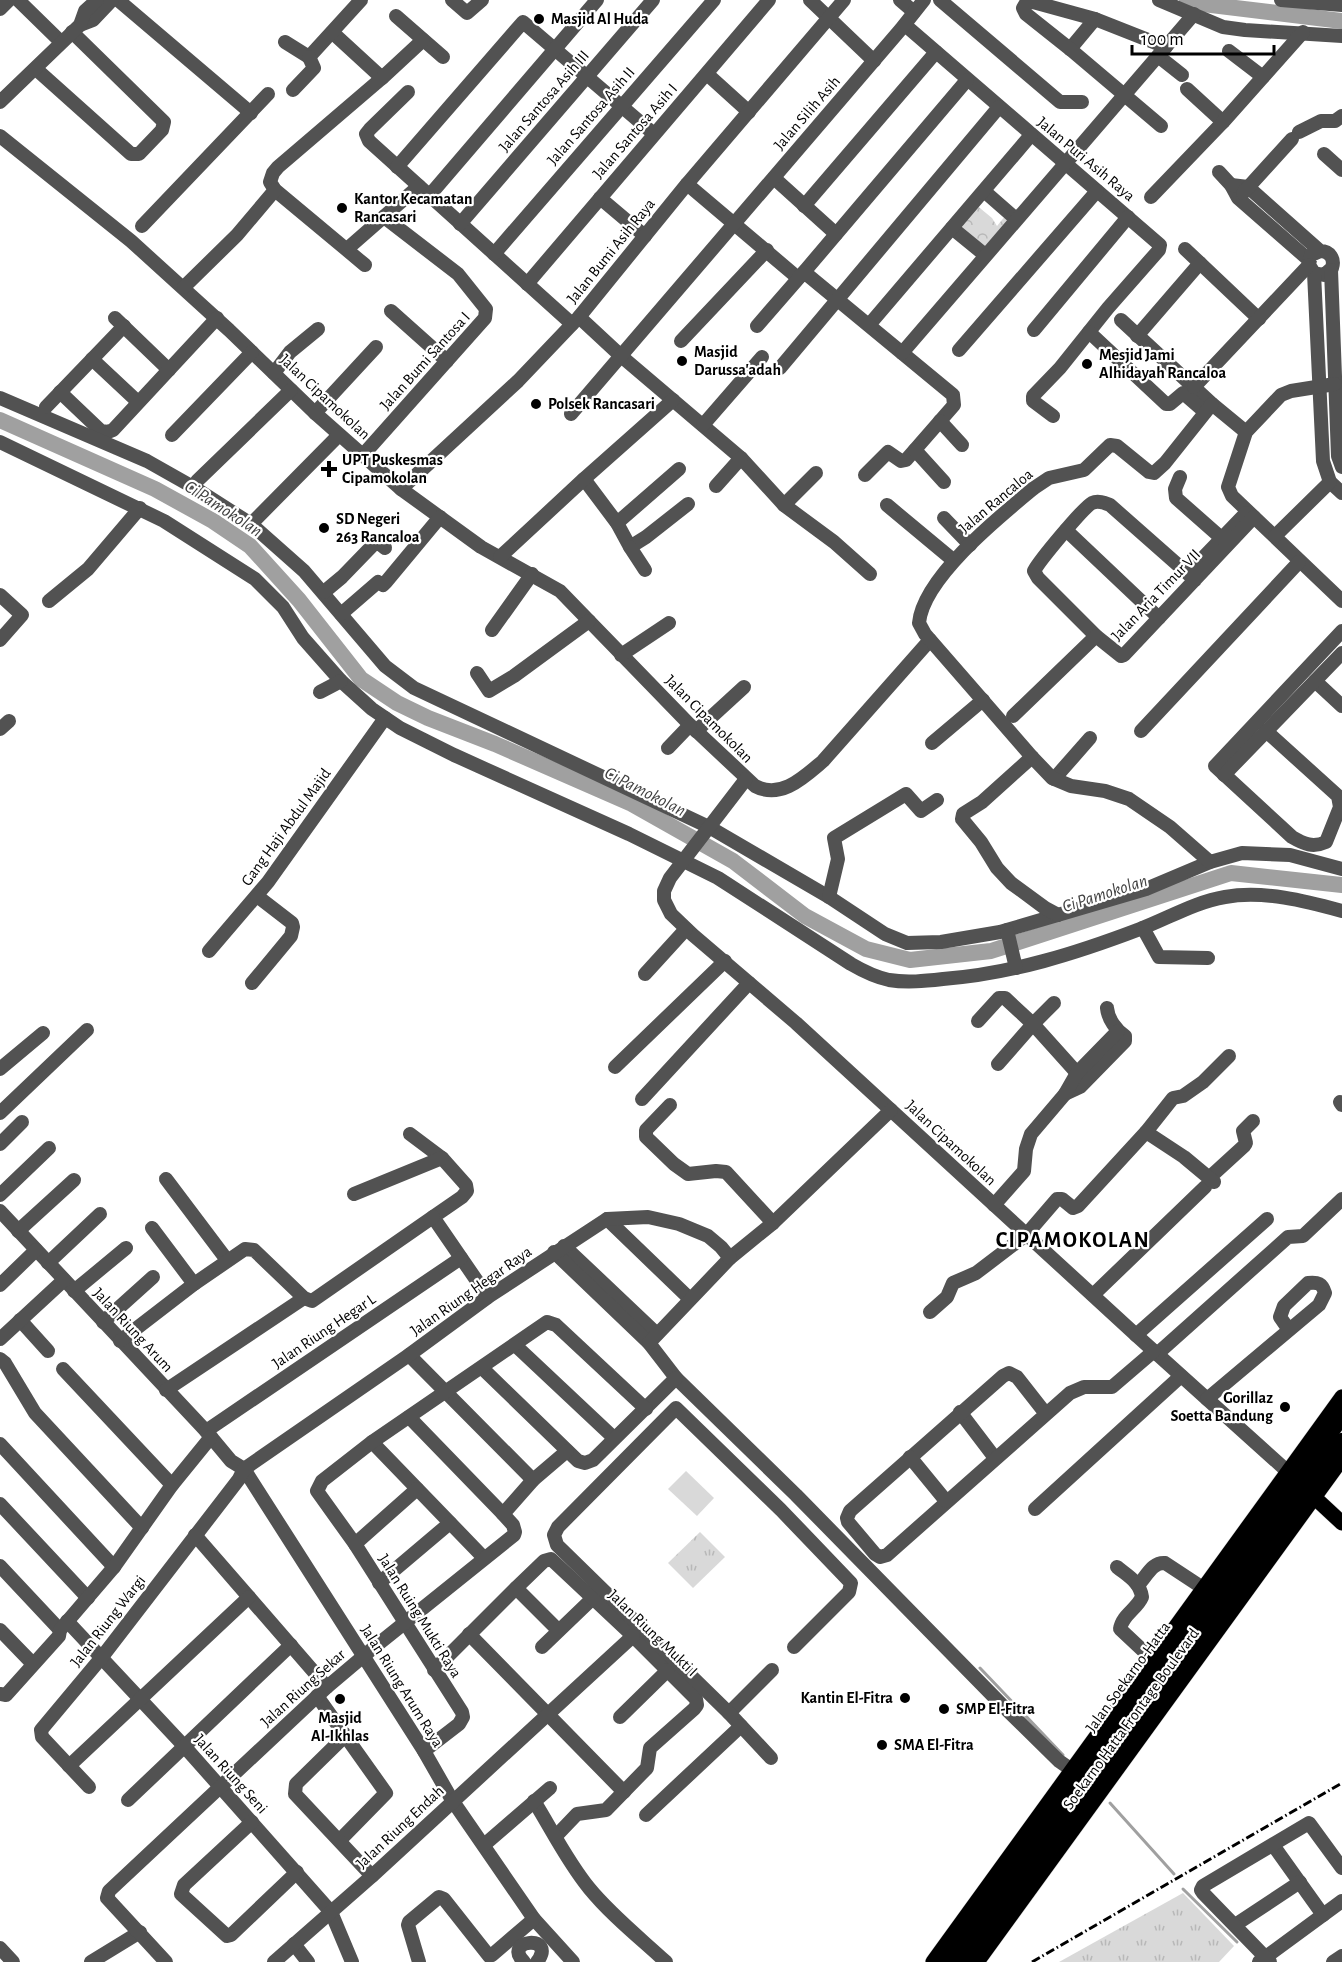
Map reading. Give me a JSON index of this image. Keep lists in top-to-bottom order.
{
  "streets": {
    "highway": ["Jalan Soekarno-Hatta"],
    "main road": ["Soekarno Hatta Frontage Boulevard"],
    "street": [
      "Jalan Santosa Asih III",
      "Jalan Silih Asih",
      "Jalan Santosa Asih II",
      "Jalan Santosa Asih I",
      "Jalan Puri Asih Raya",
      "Jalan Bumi Asih Raya",
      "Jalan Bumi Santosa I",
      "Jalan Cipamokolan",
      "Jalan Rancaloa",
      "Jalan Aria Timur VII",
      "Gang Haji Abdul Majid",
      "Jalan Riung Hegar Raya",
      "Jalan Riung Arum",
      "Jalan Riung Hegar L",
      "Jalan Ruing Mukti Raya",
      "Jalan Riung Wargi",
      "Jalan Riung Mukti I",
      "Jalan Riung Arum Raya",
      "Jalan Riung Sekar",
      "Jalan Riung Seni",
      "Jalan Riung Endah"
    ]
  },
  "crossings": [
    ["Jalan Silih Asih", "Jalan Puri Asih Raya"],
    ["Jalan Bumi Asih Raya", "Jalan Cipamokolan"],
    ["Jalan Bumi Santosa I", "Jalan Cipamokolan"],
    ["Jalan Riung Hegar Raya", "Jalan Riung Arum"],
    ["Jalan Riung Hegar Raya", "Jalan Riung Wargi"],
    ["Jalan Riung Hegar Raya", "Jalan Riung Arum Raya"],
    ["Jalan Riung Arum", "Jalan Riung Hegar L"],
    ["Jalan Riung Arum", "Jalan Riung Wargi"],
    ["Jalan Riung Arum", "Jalan Riung Arum Raya"],
    ["Jalan Riung Hegar L", "Jalan Riung Seni"],
    ["Jalan Ruing Mukti Raya", "Jalan Riung Mukti I"],
    ["Jalan Ruing Mukti Raya", "Jalan Riung Arum Raya"],
    ["Jalan Ruing Mukti Raya", "Jalan Riung Sekar"],
    ["Jalan Riung Wargi", "Jalan Riung Arum Raya"],
    ["Jalan Riung Wargi", "Jalan Riung Seni"],
    ["Jalan Riung Mukti I", "Jalan Riung Endah"],
    ["Jalan Riung Arum Raya", "Jalan Riung Sekar"],
    ["Jalan Riung Arum Raya", "Jalan Riung Endah"],
    ["Jalan Riung Sekar", "Jalan Riung Seni"],
    ["Jalan Riung Seni", "Jalan Riung Endah"]
  ],
  "districts": ["CIPAMOKOLAN"],
  "water": ["Ci Pamokolan"],
  "places": {
    "other": [
      "Masjid Al Huda",
      "Kantor Kecamatan Rancasari",
      "Masjid Darussa'adah",
      "Mesjid Jami Alhidayah Rancaloa",
      "Polsek Rancasari",
      "SD Negeri 263 Rancaloa",
      "Gorillaz Soetta Bandung",
      "Kantin El-Fitra",
      "Masjid Al-Ikhlas",
      "SMP El-Fitra",
      "SMA El-Fitra"
    ],
    "health": ["UPT Puskesmas Cipamokolan"]
  },
  "scale_bar": "100 m"
}
